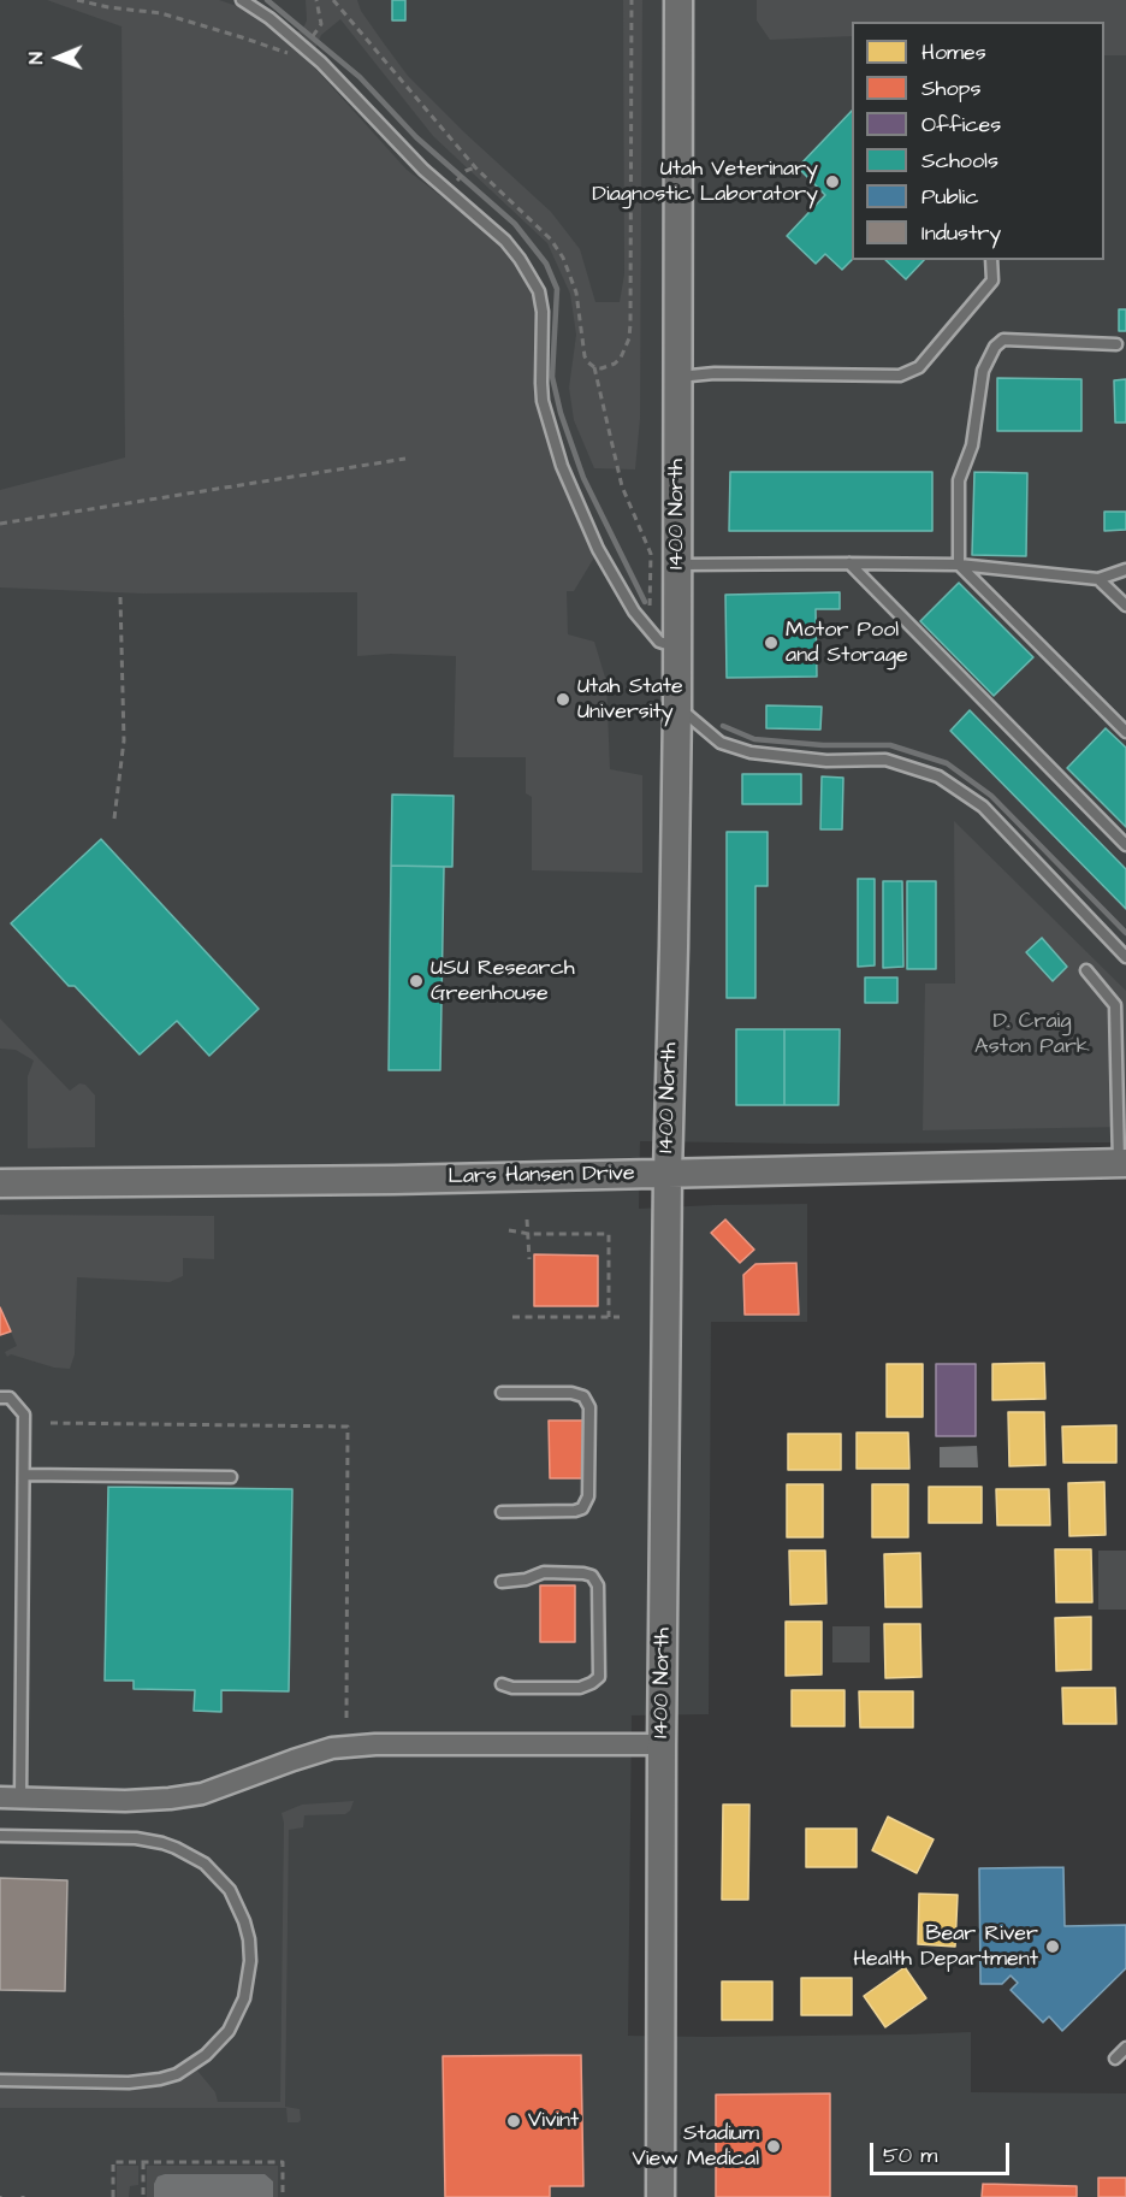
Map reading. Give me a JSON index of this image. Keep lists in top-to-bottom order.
{
  "streets": {
    "main road": ["1400 North", "Lars Hansen Drive"]
  },
  "crossings": [
    ["1400 North", "Lars Hansen Drive"]
  ],
  "parks": ["D. Craig Aston Park"],
  "places": [
    "Utah Veterinary Diagnostic Laboratory",
    "Motor Pool and Storage",
    "Utah State University",
    "USU Research Greenhouse",
    "Bear River Health Department",
    "Vivint",
    "Stadium View Medical"
  ],
  "legend": [
    "Homes",
    "Shops",
    "Offices",
    "Schools",
    "Public",
    "Industry"
  ],
  "scale_bar": "50 m",
  "north": "left"
}
